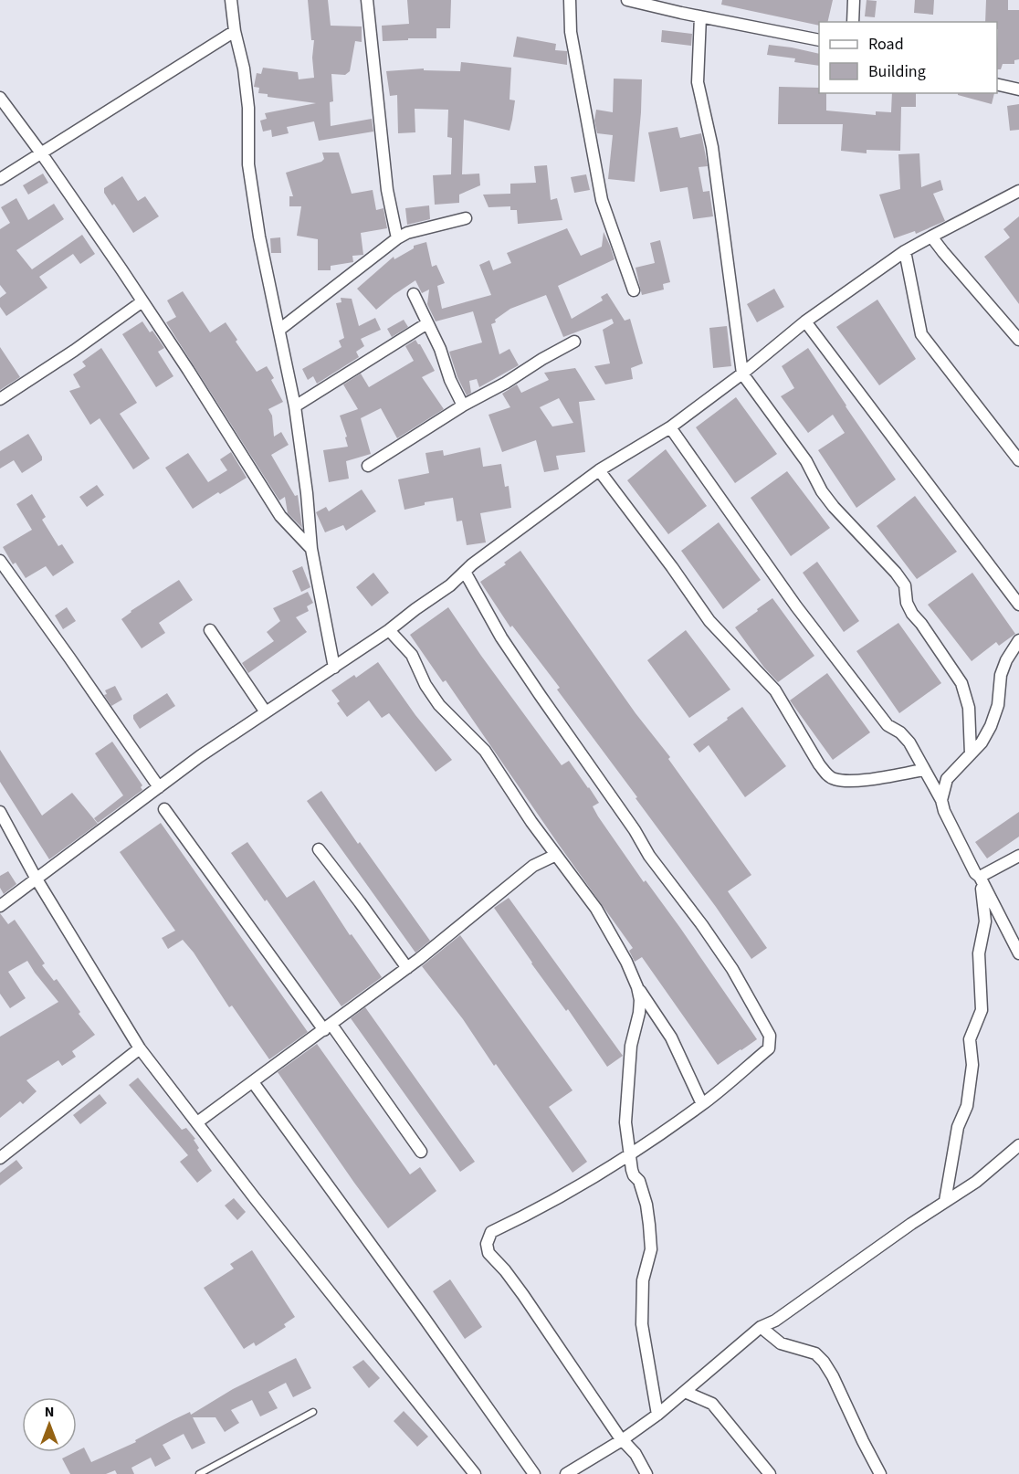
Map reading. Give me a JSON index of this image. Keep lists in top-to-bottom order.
{
  "legend": ["Road", "Building"],
  "north": "top"
}
